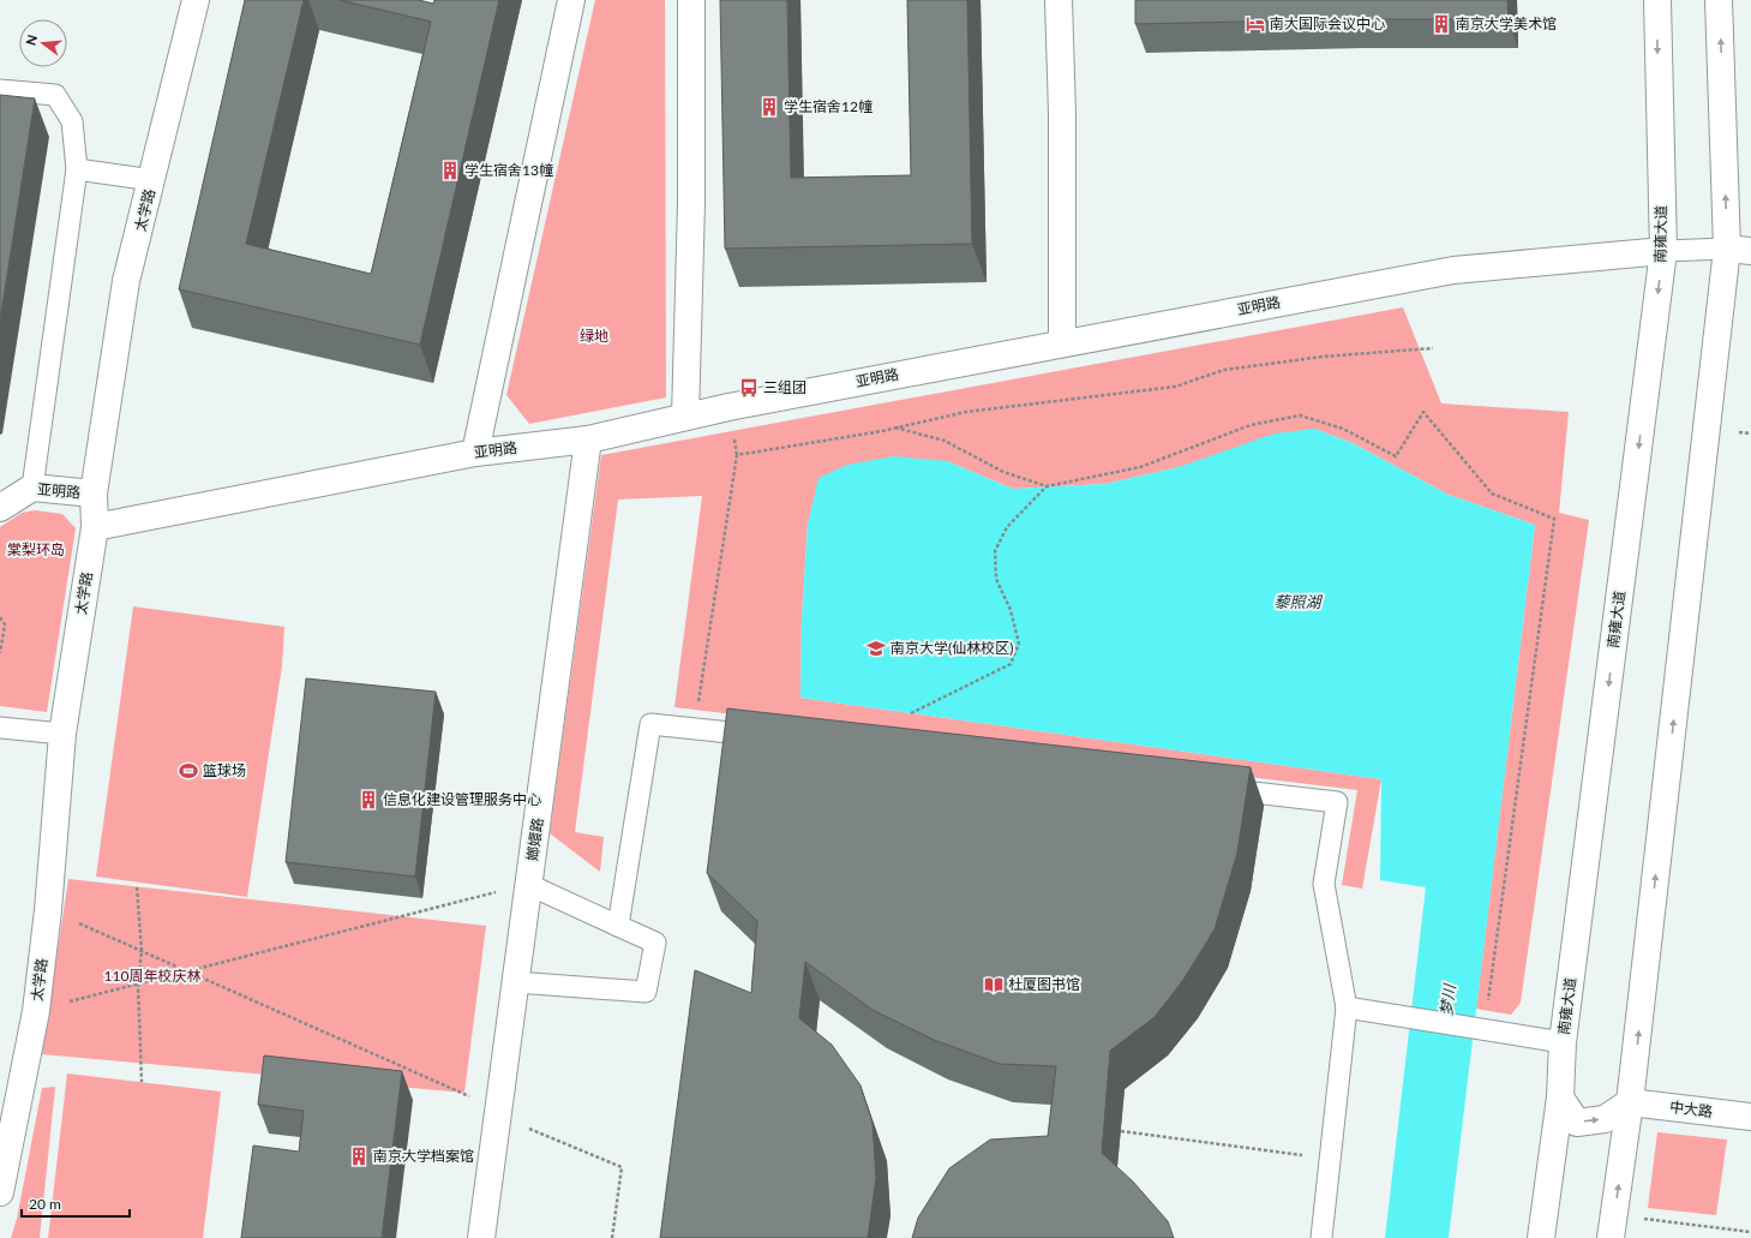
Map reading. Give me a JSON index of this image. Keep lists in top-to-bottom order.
{
  "streets": {
    "street": [
      "太学路",
      "南雍大道",
      "亚明路",
      "嫏嬛路",
      "中大路"
    ]
  },
  "crossings": [
    ["太学路", "亚明路"],
    ["南雍大道", "亚明路"],
    ["亚明路", "嫏嬛路"]
  ],
  "water": ["藜照湖", "梦川"],
  "parks": ["绿地", "棠梨环岛", "110周年校庆林"],
  "places": {
    "hotel": ["南大国际会议中心"],
    "building": [
      "南京大学美术馆",
      "学生宿舍12幢",
      "学生宿舍13幢",
      "信息化建设管理服务中心",
      "南京大学档案馆"
    ],
    "bus stop": ["三组团"],
    "school or university": ["南京大学(仙林校区)"],
    "sports": ["篮球场"],
    "library": ["杜厦图书馆"]
  },
  "scale_bar": "20 m",
  "north": "left"
}
